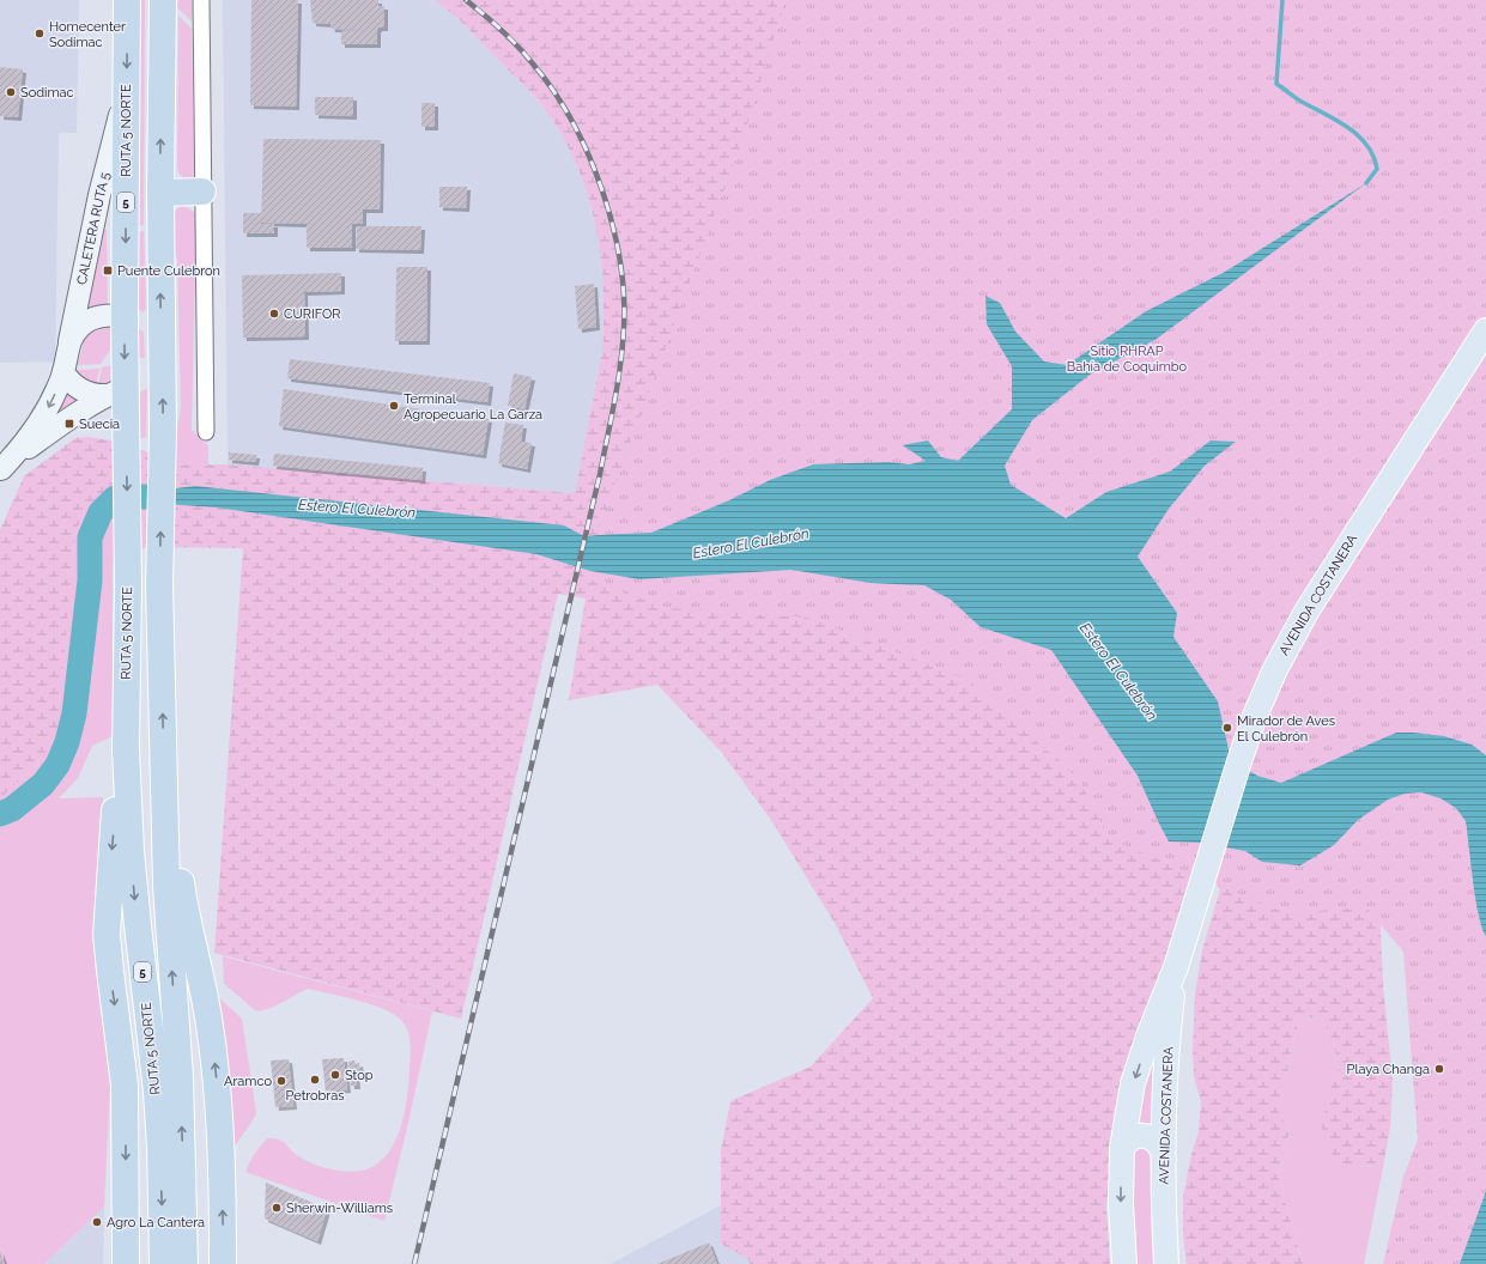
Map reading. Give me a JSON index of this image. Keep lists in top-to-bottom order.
{
  "streets": {
    "highway": ["RUTA 5 NORTE", "5"],
    "main road": ["CALETERA RUTA 5", "AVENIDA COSTANERA"]
  },
  "crossings": [
    ["RUTA 5 NORTE", "CALETERA RUTA 5"]
  ],
  "water": ["Estero El Culebrón"],
  "parks": ["Sitio RHRAP Bahía de Coquimbo"],
  "places": {
    "other": [
      "Homecenter Sodimac",
      "Sodimac",
      "CURIFOR",
      "Terminal Agropecuario La Garza",
      "Mirador de Aves El Culebrón",
      "Playa Changa",
      "Stop",
      "Petrobras",
      "Aramco",
      "Sherwin-Williams",
      "Agro La Cantera"
    ],
    "transit": ["Puente Culebron", "Suecia"]
  }
}
